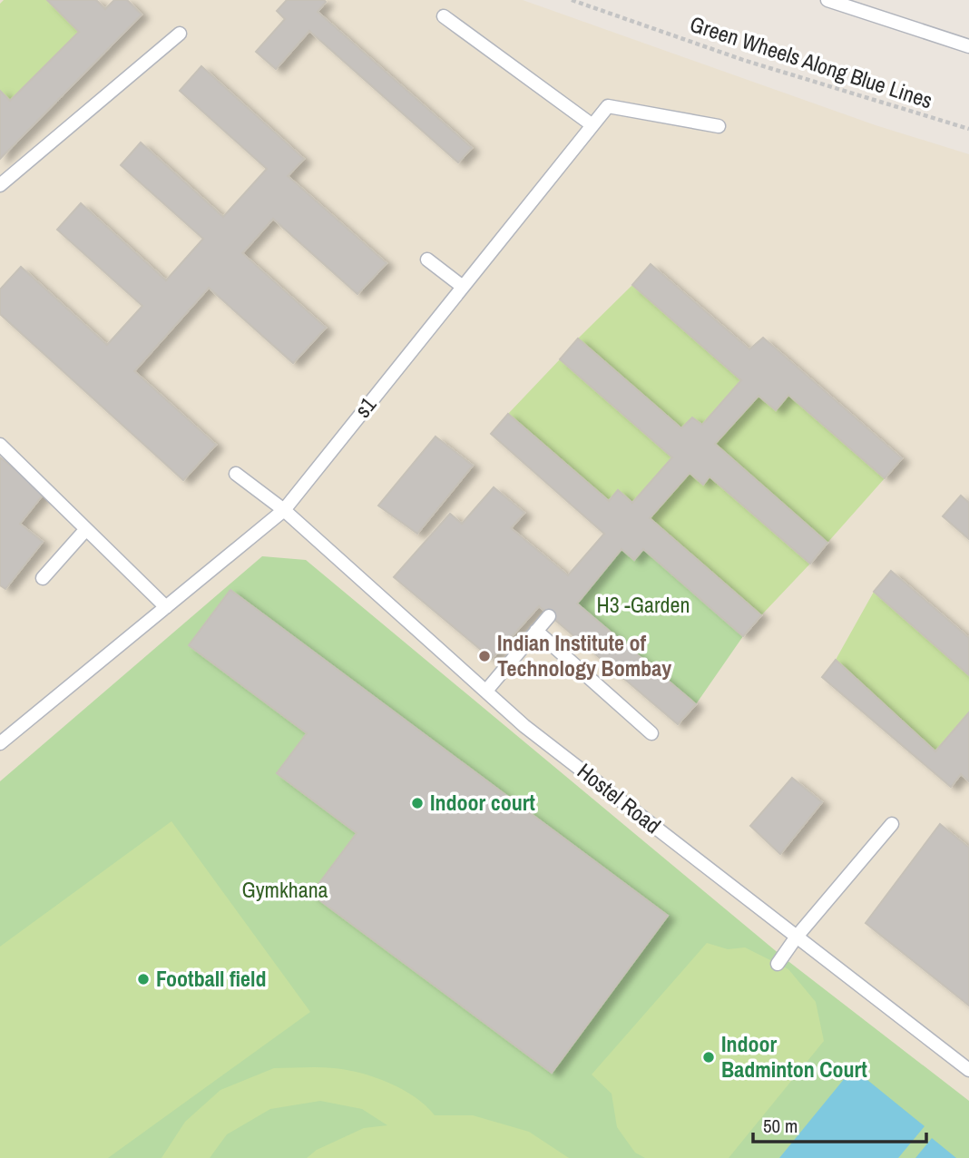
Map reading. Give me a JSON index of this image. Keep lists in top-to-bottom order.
{
  "streets": {
    "lane": ["s1", "Hostel Road"],
    "path": ["Green Wheels Along Blue Lines"]
  },
  "crossings": [
    ["s1", "Hostel Road"]
  ],
  "parks": ["H3 -Garden", "Gymkhana"],
  "places": [
    "Indian Institute of Technology Bombay",
    "Indoor court",
    "Football field",
    "Indoor Badminton Court"
  ],
  "scale_bar": "50 m"
}
